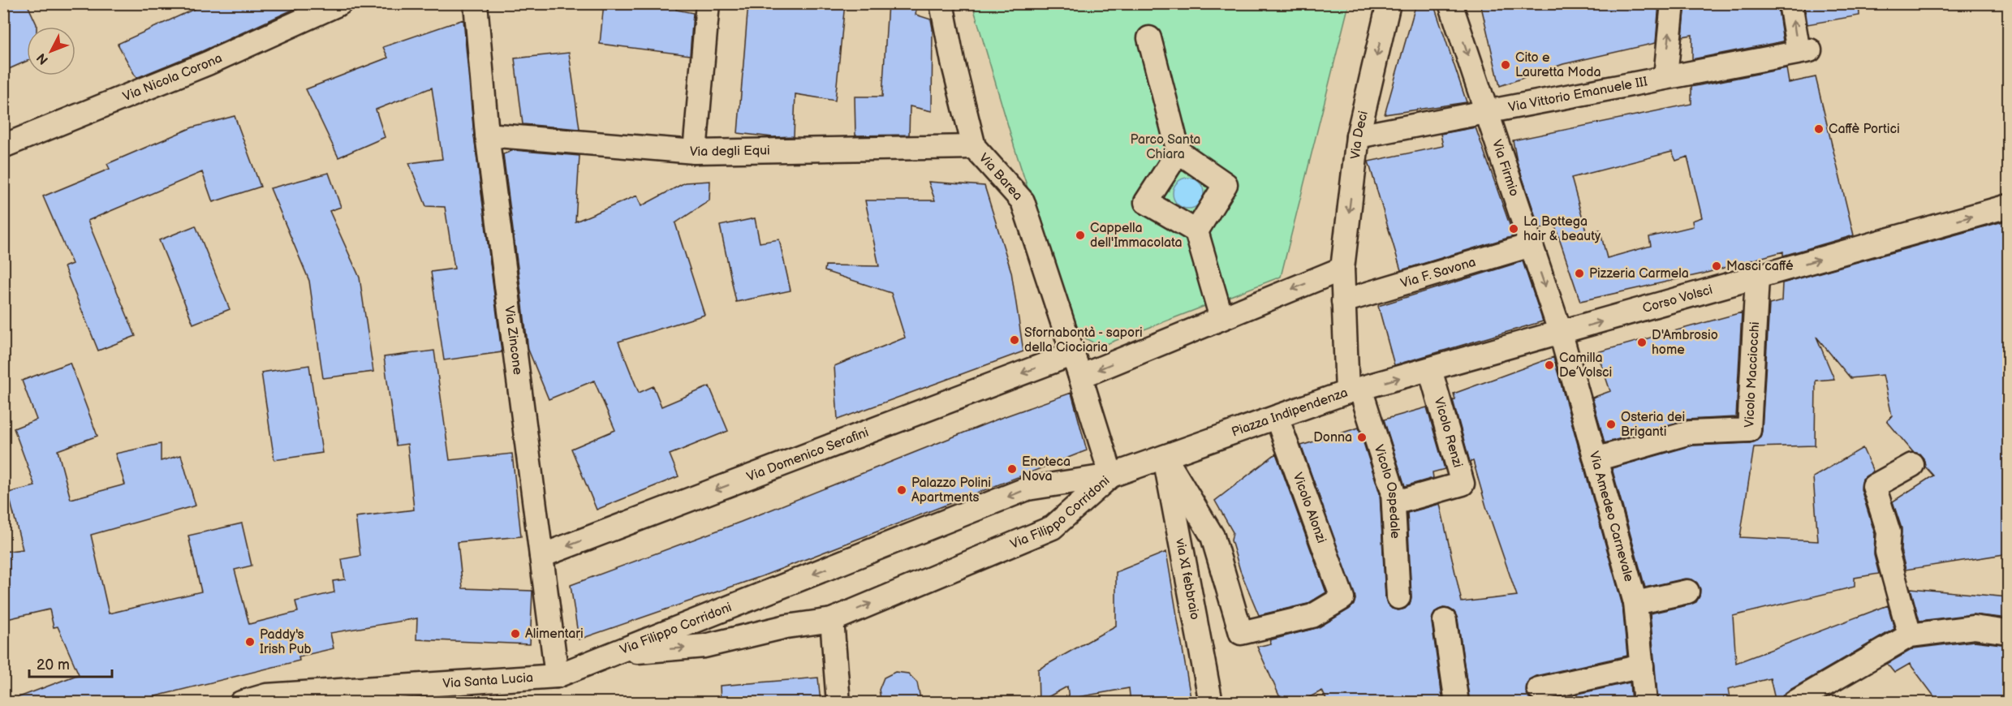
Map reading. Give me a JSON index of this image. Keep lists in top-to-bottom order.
{
  "streets": {
    "street": [
      "Via Nicola Corona",
      "Via Vittorio Emanuele III",
      "Via Deci",
      "Via degli Equi",
      "Via Firmio",
      "Via Barea",
      "Via F. Savona",
      "Corso Volsci",
      "Via Zincone",
      "Vicolo Macciocchi",
      "Piazza Indipendenza",
      "Vicolo Renzi",
      "Via Domenico Serafini",
      "Vicolo Ospedale",
      "Vicolo Alonzi",
      "Via Filippo Corridoni",
      "Via Amedeo Carnevale",
      "via XI febbraio",
      "Via Santa Lucia"
    ]
  },
  "crossings": [
    ["Via Vittorio Emanuele III", "Via Deci"],
    ["Via Vittorio Emanuele III", "Via Firmio"],
    ["Via Deci", "Piazza Indipendenza"],
    ["Via degli Equi", "Via Barea"],
    ["Via degli Equi", "Via Zincone"],
    ["Via Firmio", "Via F. Savona"],
    ["Via Firmio", "Corso Volsci"],
    ["Via Firmio", "Via Amedeo Carnevale"],
    ["Via Barea", "Via Domenico Serafini"],
    ["Via F. Savona", "Piazza Indipendenza"],
    ["Corso Volsci", "Vicolo Macciocchi"],
    ["Corso Volsci", "Piazza Indipendenza"],
    ["Corso Volsci", "Vicolo Renzi"],
    ["Corso Volsci", "Vicolo Ospedale"],
    ["Corso Volsci", "Via Amedeo Carnevale"],
    ["Via Zincone", "Via Domenico Serafini"],
    ["Via Zincone", "Via Santa Lucia"],
    ["Vicolo Macciocchi", "Via Amedeo Carnevale"],
    ["Piazza Indipendenza", "Vicolo Ospedale"],
    ["Piazza Indipendenza", "Vicolo Alonzi"],
    ["Piazza Indipendenza", "Via Filippo Corridoni"],
    ["Piazza Indipendenza", "via XI febbraio"],
    ["Vicolo Renzi", "Vicolo Ospedale"],
    ["Vicolo Alonzi", "via XI febbraio"],
    ["Via Filippo Corridoni", "Via Santa Lucia"]
  ],
  "one_way": [
    "Via Deci",
    "Via Firmio",
    "Corso Volsci",
    "Via Domenico Serafini"
  ],
  "parks": ["Parco Santa Chiara"],
  "places": [
    "Cito e Lauretta Moda",
    "Caffè Portici",
    "La Bottega hair & beauty",
    "Cappella dell'Immacolata",
    "Masci caffé",
    "Pizzeria Carmela",
    "Sfornabontà - sapori della Ciociaria",
    "D'Ambrosio home",
    "Camilla De’Volsci",
    "Osteria dei Briganti",
    "Donna",
    "Enoteca Nova",
    "Palazzo Polini Apartments",
    "Alimentari",
    "Paddy's Irish Pub"
  ],
  "scale_bar": "20 m",
  "north": "bottom left"
}
